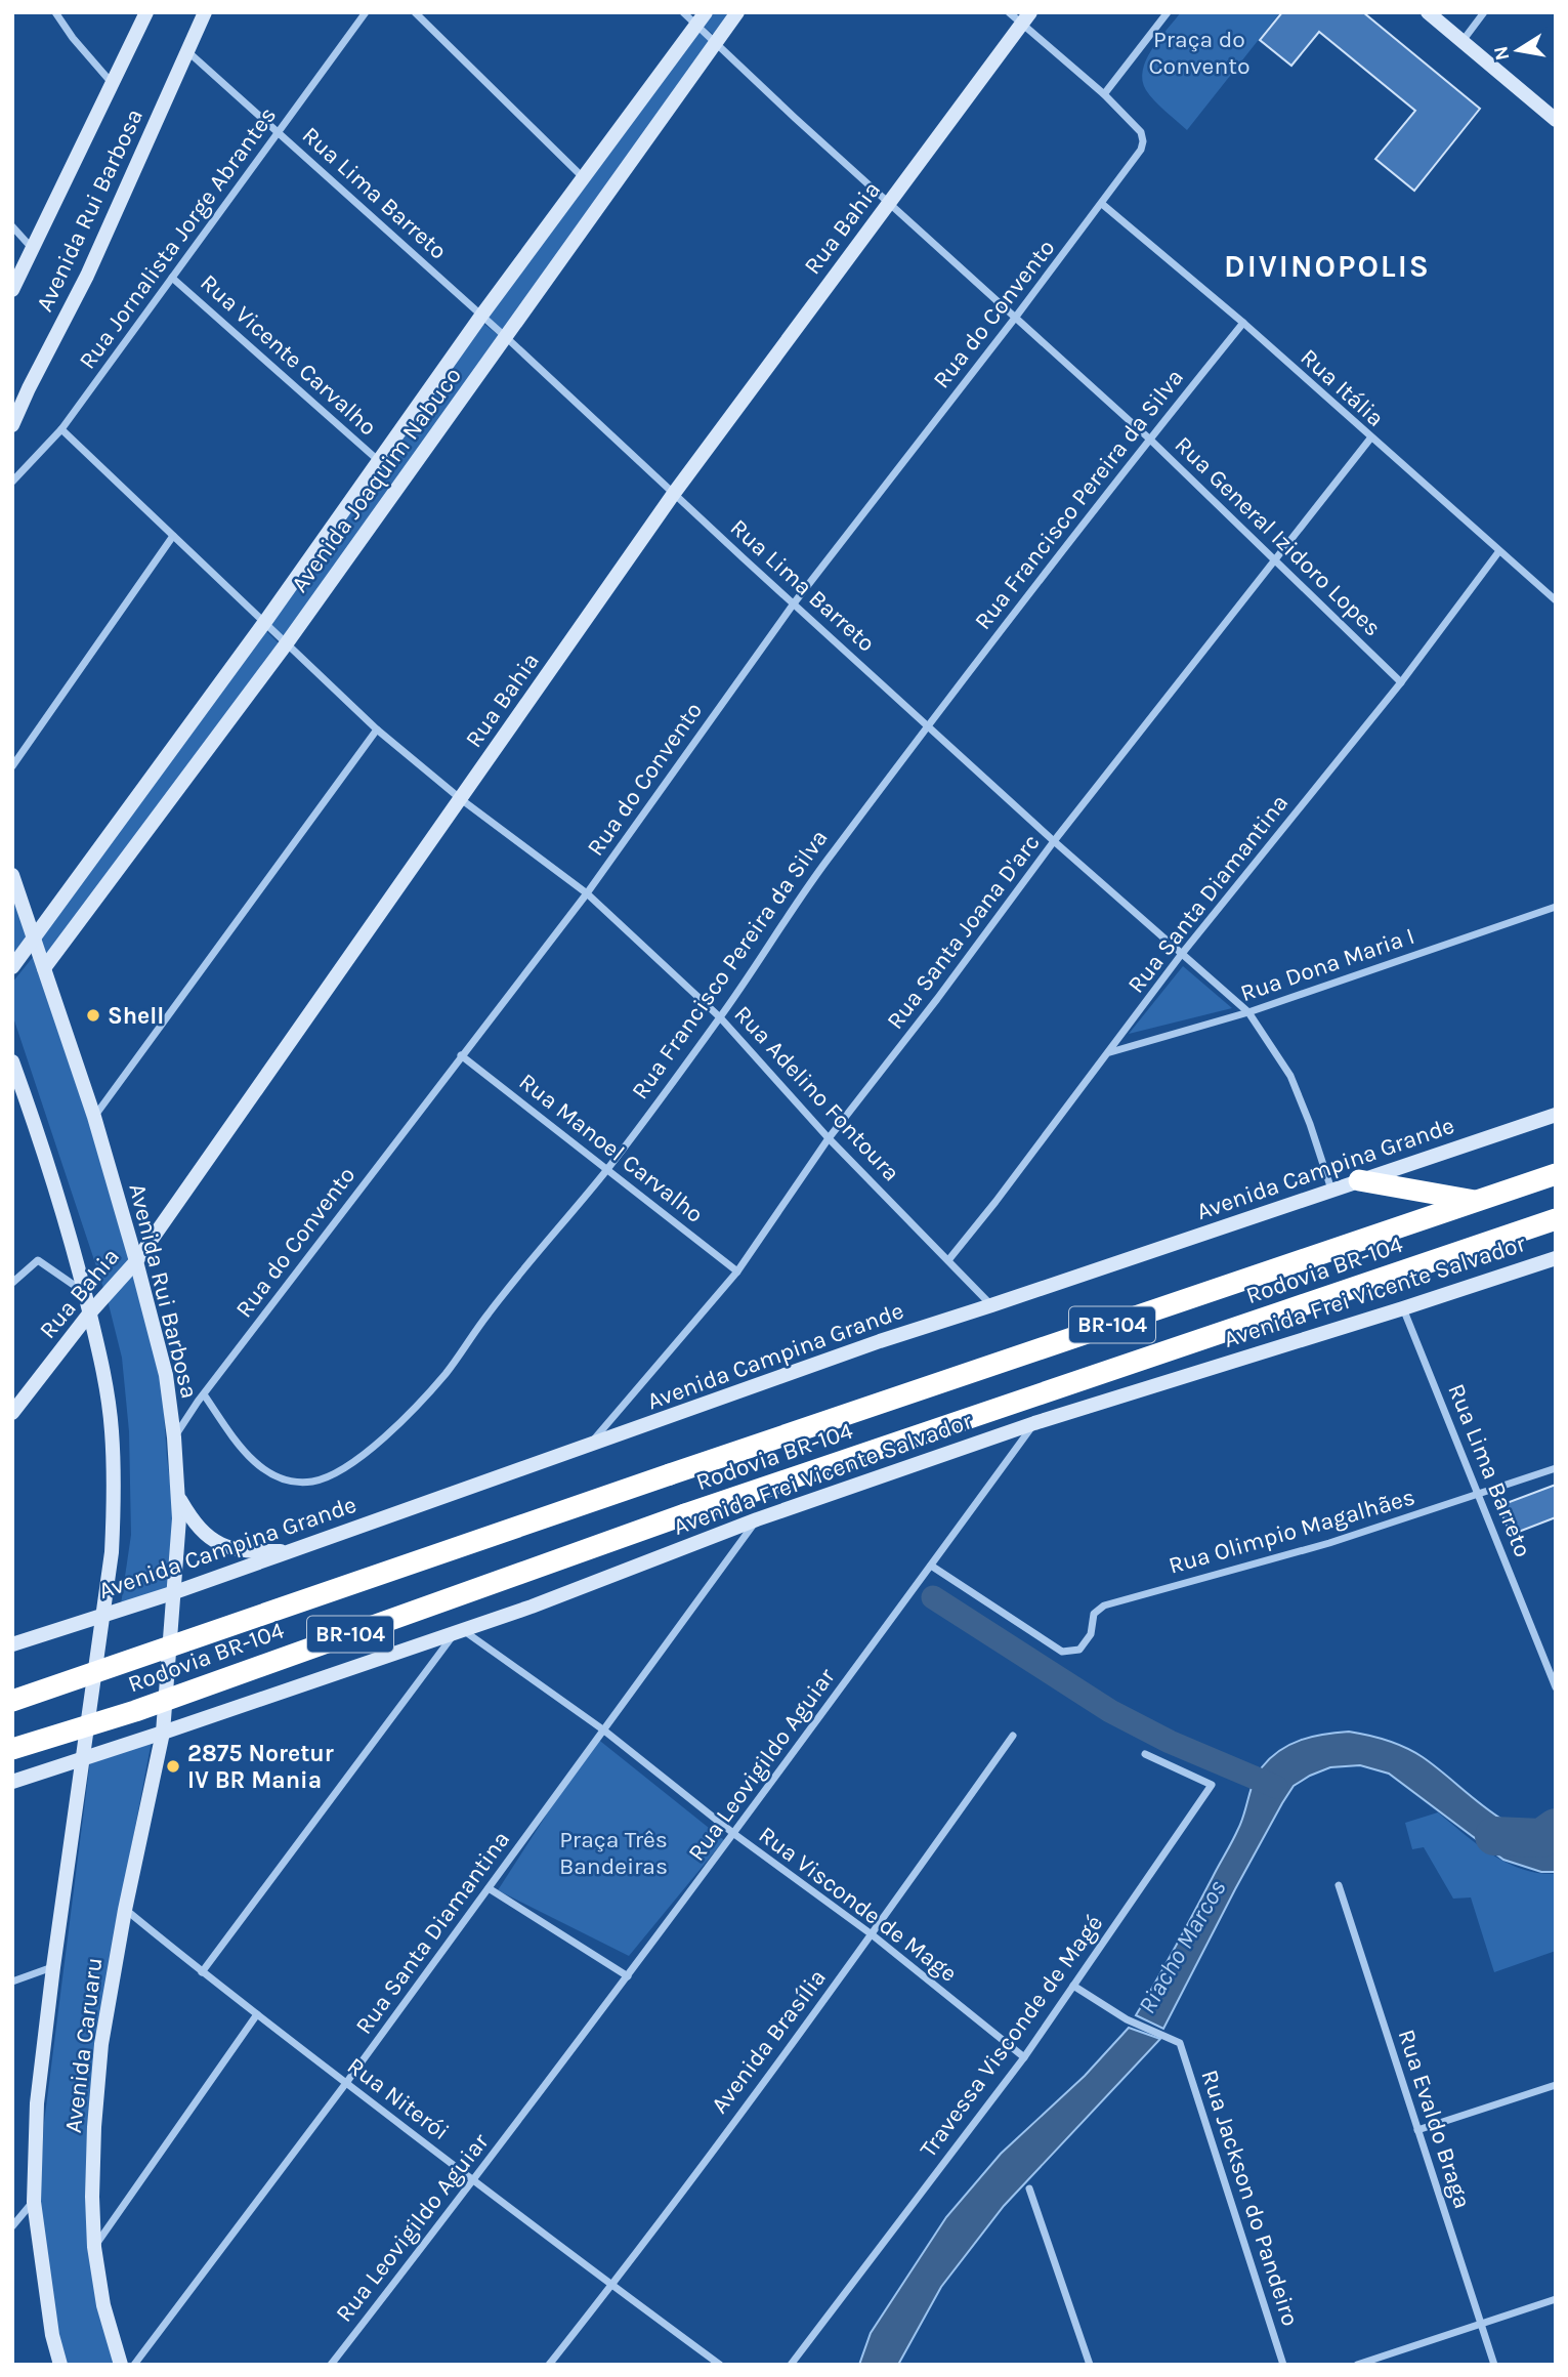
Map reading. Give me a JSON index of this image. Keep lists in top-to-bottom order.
{
  "streets": {
    "highway": ["Rodovia BR-104", "BR-104"],
    "main road": [
      "Avenida Rui Barbosa",
      "Rua Bahia",
      "Avenida Joaquim Nabuco",
      "Avenida Campina Grande",
      "Avenida Frei Vicente Salvador",
      "Avenida Caruaru"
    ],
    "street": [
      "Rua Lima Barreto",
      "Rua Jornalista Jorge Abrantes",
      "Rua do Convento",
      "Rua Vicente Carvalho",
      "Rua Itália",
      "Rua Francisco Pereira da Silva",
      "Rua General Izidoro Lopes",
      "Rua Santa Diamantina",
      "Rua Santa Joana D'arc",
      "Rua Dona Maria I",
      "Rua Adelino Fontoura",
      "Rua Manoel Carvalho",
      "Rua Olimpio Magalhães",
      "Rua Leovigildo Aguiar",
      "Rua Visconde de Mage",
      "Travessa Visconde de Magé",
      "Avenida Brasília",
      "Rua Niterói",
      "Rua Evaldo Braga",
      "Rua Jackson do Pandeiro"
    ]
  },
  "crossings": [
    ["Rua Lima Barreto", "Avenida Rui Barbosa"],
    ["Rua Lima Barreto", "Rua Bahia"],
    ["Rua Lima Barreto", "Rua Jornalista Jorge Abrantes"],
    ["Rua Lima Barreto", "Rua do Convento"],
    ["Rua Lima Barreto", "Avenida Joaquim Nabuco"],
    ["Rua Lima Barreto", "Rua Francisco Pereira da Silva"],
    ["Rua Lima Barreto", "Rua Santa Diamantina"],
    ["Rua Lima Barreto", "Rua Santa Joana D'arc"],
    ["Rua Lima Barreto", "Rua Dona Maria I"],
    ["Rua Lima Barreto", "Avenida Campina Grande"],
    ["Rua Lima Barreto", "Avenida Frei Vicente Salvador"],
    ["Rua Lima Barreto", "Rua Olimpio Magalhães"],
    ["Avenida Rui Barbosa", "Rua Bahia"],
    ["Avenida Rui Barbosa", "Rua do Convento"],
    ["Avenida Rui Barbosa", "Avenida Joaquim Nabuco"],
    ["Avenida Rui Barbosa", "Avenida Campina Grande"],
    ["Avenida Rui Barbosa", "Avenida Frei Vicente Salvador"],
    ["Avenida Rui Barbosa", "Avenida Caruaru"],
    ["Rua Bahia", "Rua General Izidoro Lopes"],
    ["Rua Bahia", "Rua Adelino Fontoura"],
    ["Rua Jornalista Jorge Abrantes", "Rua Vicente Carvalho"],
    ["Rua Jornalista Jorge Abrantes", "Rua Adelino Fontoura"],
    ["Rua do Convento", "Rua Itália"],
    ["Rua do Convento", "Rua Francisco Pereira da Silva"],
    ["Rua do Convento", "Rua General Izidoro Lopes"],
    ["Rua do Convento", "Rua Adelino Fontoura"],
    ["Rua do Convento", "Rua Manoel Carvalho"],
    ["Rua Vicente Carvalho", "Avenida Joaquim Nabuco"],
    ["Rua Itália", "Rua Francisco Pereira da Silva"],
    ["Rua Itália", "Rua Santa Diamantina"],
    ["Rua Itália", "Rua Santa Joana D'arc"],
    ["Avenida Joaquim Nabuco", "Rua General Izidoro Lopes"],
    ["Avenida Joaquim Nabuco", "Rua Adelino Fontoura"],
    ["Rua Francisco Pereira da Silva", "Rua General Izidoro Lopes"],
    ["Rua Francisco Pereira da Silva", "Rua Adelino Fontoura"],
    ["Rua Francisco Pereira da Silva", "Rua Manoel Carvalho"],
    ["Rua General Izidoro Lopes", "Rua Santa Diamantina"],
    ["Rua General Izidoro Lopes", "Rua Santa Joana D'arc"],
    ["Rua Santa Diamantina", "Rua Dona Maria I"],
    ["Rua Santa Diamantina", "Rua Adelino Fontoura"],
    ["Rua Santa Diamantina", "Avenida Frei Vicente Salvador"],
    ["Rua Santa Diamantina", "Rua Visconde de Mage"],
    ["Rua Santa Diamantina", "Rua Niterói"],
    ["Rua Santa Joana D'arc", "Rua Adelino Fontoura"],
    ["Rua Santa Joana D'arc", "Rua Manoel Carvalho"],
    ["Rua Santa Joana D'arc", "Avenida Campina Grande"],
    ["Rua Adelino Fontoura", "Avenida Campina Grande"],
    ["Avenida Frei Vicente Salvador", "Rua Leovigildo Aguiar"],
    ["Avenida Frei Vicente Salvador", "Rua Visconde de Mage"],
    ["Avenida Frei Vicente Salvador", "Avenida Caruaru"],
    ["Rua Olimpio Magalhães", "Rua Leovigildo Aguiar"],
    ["Rua Leovigildo Aguiar", "Rua Visconde de Mage"],
    ["Rua Leovigildo Aguiar", "Rua Niterói"],
    ["Rua Visconde de Mage", "Travessa Visconde de Magé"],
    ["Rua Visconde de Mage", "Avenida Brasília"],
    ["Travessa Visconde de Magé", "Rua Jackson do Pandeiro"],
    ["Avenida Brasília", "Rua Niterói"],
    ["Avenida Caruaru", "Rua Niterói"]
  ],
  "districts": ["DIVINOPOLIS"],
  "water": ["Riacho Marcos"],
  "parks": ["Praça do Convento", "Praça Três Bandeiras"],
  "places": ["Shell", "2875 Noretur IV BR Mania"],
  "north": "left"
}
